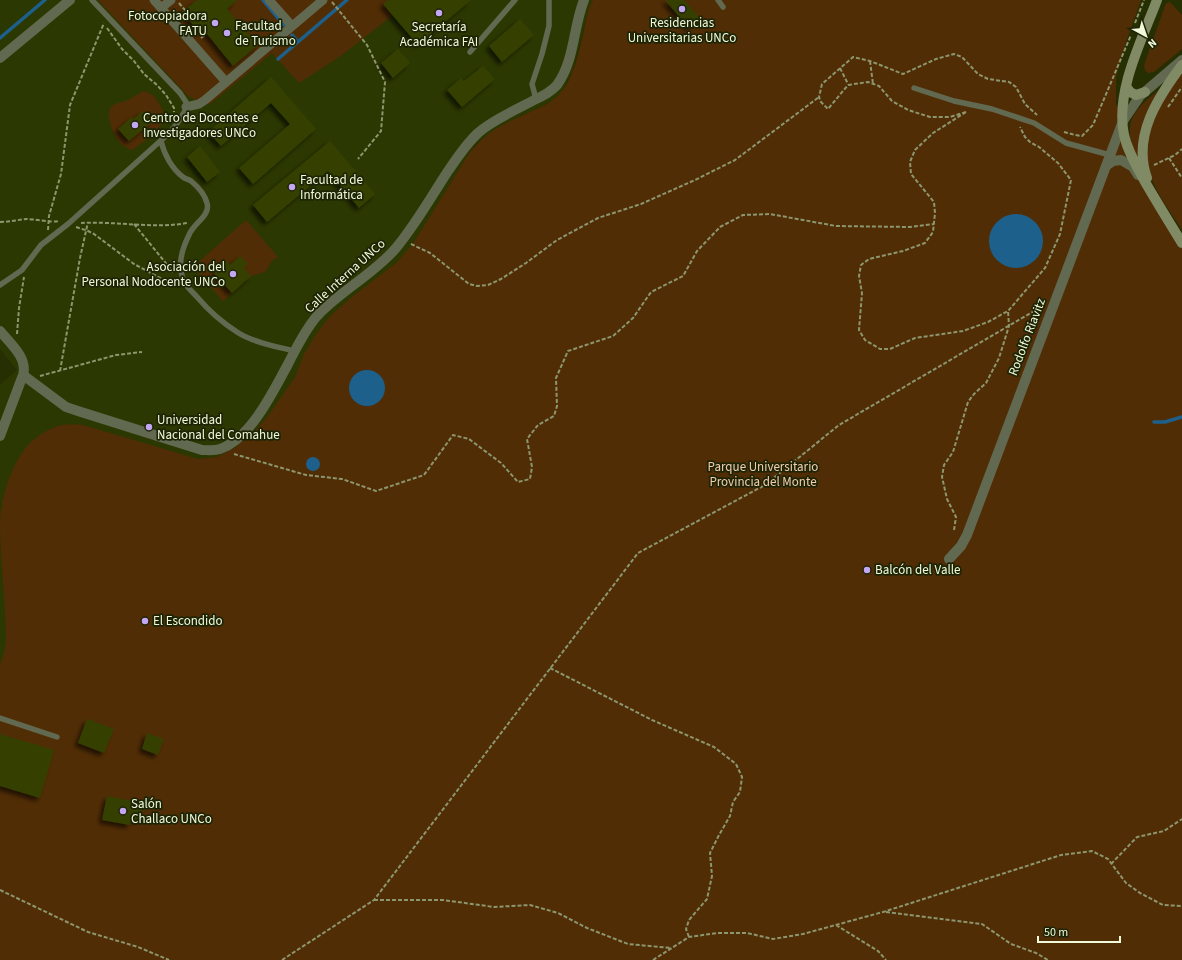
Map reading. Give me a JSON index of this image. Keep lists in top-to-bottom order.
{
  "streets": {
    "main road": ["Rodolfo Riavitz"],
    "street": ["Calle Interna UNCo"]
  },
  "parks": ["Parque Universitario Provincia del Monte"],
  "places": [
    "Residencias Universitarias UNCo",
    "Secretaría Académica FAI",
    "Fotocopiadora FATU",
    "Facultad de Turismo",
    "Centro de Docentes e Investigadores UNCo",
    "Facultad de Informática",
    "Asociación del Personal Nodocente UNCo",
    "Universidad Nacional del Comahue",
    "Balcón del Valle",
    "El Escondido",
    "Salón Challaco UNCo"
  ],
  "scale_bar": "50 m",
  "north": "bottom right"
}
